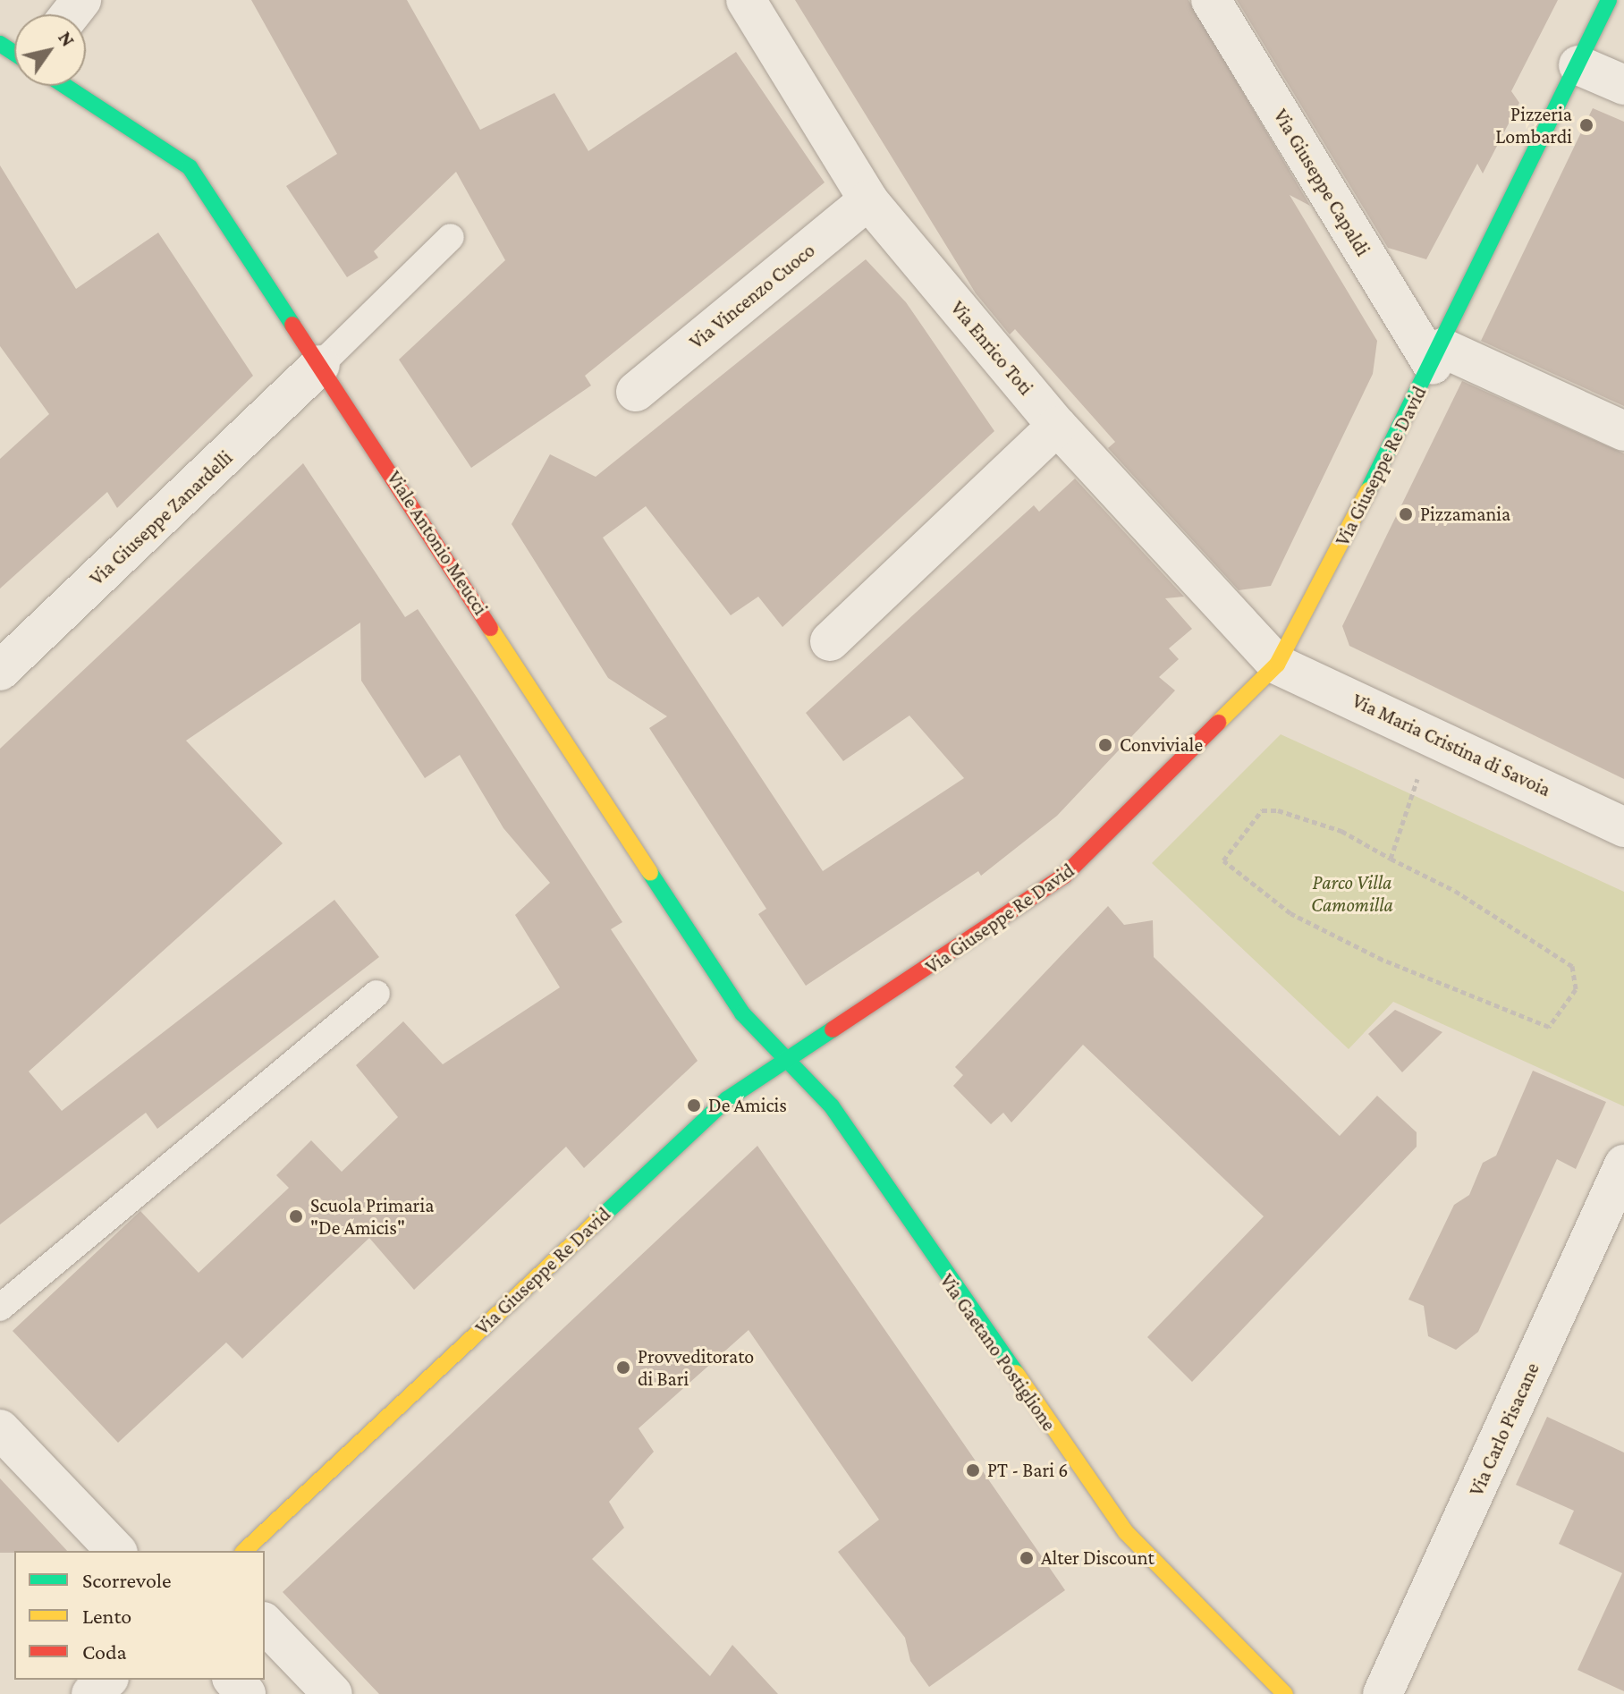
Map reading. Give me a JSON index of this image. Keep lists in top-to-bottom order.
{
  "streets": {
    "street": [
      "Via Giuseppe Capaldi",
      "Via Vincenzo Cuoco",
      "Via Enrico Toti",
      "Via Giuseppe Re David",
      "Via Giuseppe Zanardelli",
      "Viale Antonio Meucci",
      "Via Maria Cristina di Savoia",
      "Via Gaetano Postiglione",
      "Via Carlo Pisacane"
    ]
  },
  "crossings": [
    ["Via Giuseppe Capaldi", "Via Giuseppe Re David"],
    ["Via Vincenzo Cuoco", "Via Enrico Toti"],
    ["Via Enrico Toti", "Via Giuseppe Re David"],
    ["Via Enrico Toti", "Via Maria Cristina di Savoia"],
    ["Via Giuseppe Re David", "Viale Antonio Meucci"],
    ["Via Giuseppe Re David", "Via Maria Cristina di Savoia"],
    ["Via Giuseppe Re David", "Via Gaetano Postiglione"],
    ["Via Giuseppe Zanardelli", "Viale Antonio Meucci"],
    ["Viale Antonio Meucci", "Via Gaetano Postiglione"]
  ],
  "parks": ["Parco Villa Camomilla"],
  "places": [
    "Pizzeria Lombardi",
    "Pizzamania",
    "Conviviale",
    "De Amicis",
    "Scuola Primaria \"De Amicis\"",
    "Provveditorato di Bari",
    "PT - Bari 6",
    "Alter Discount"
  ],
  "legend": ["Scorrevole", "Lento", "Coda"],
  "north": "top right"
}
